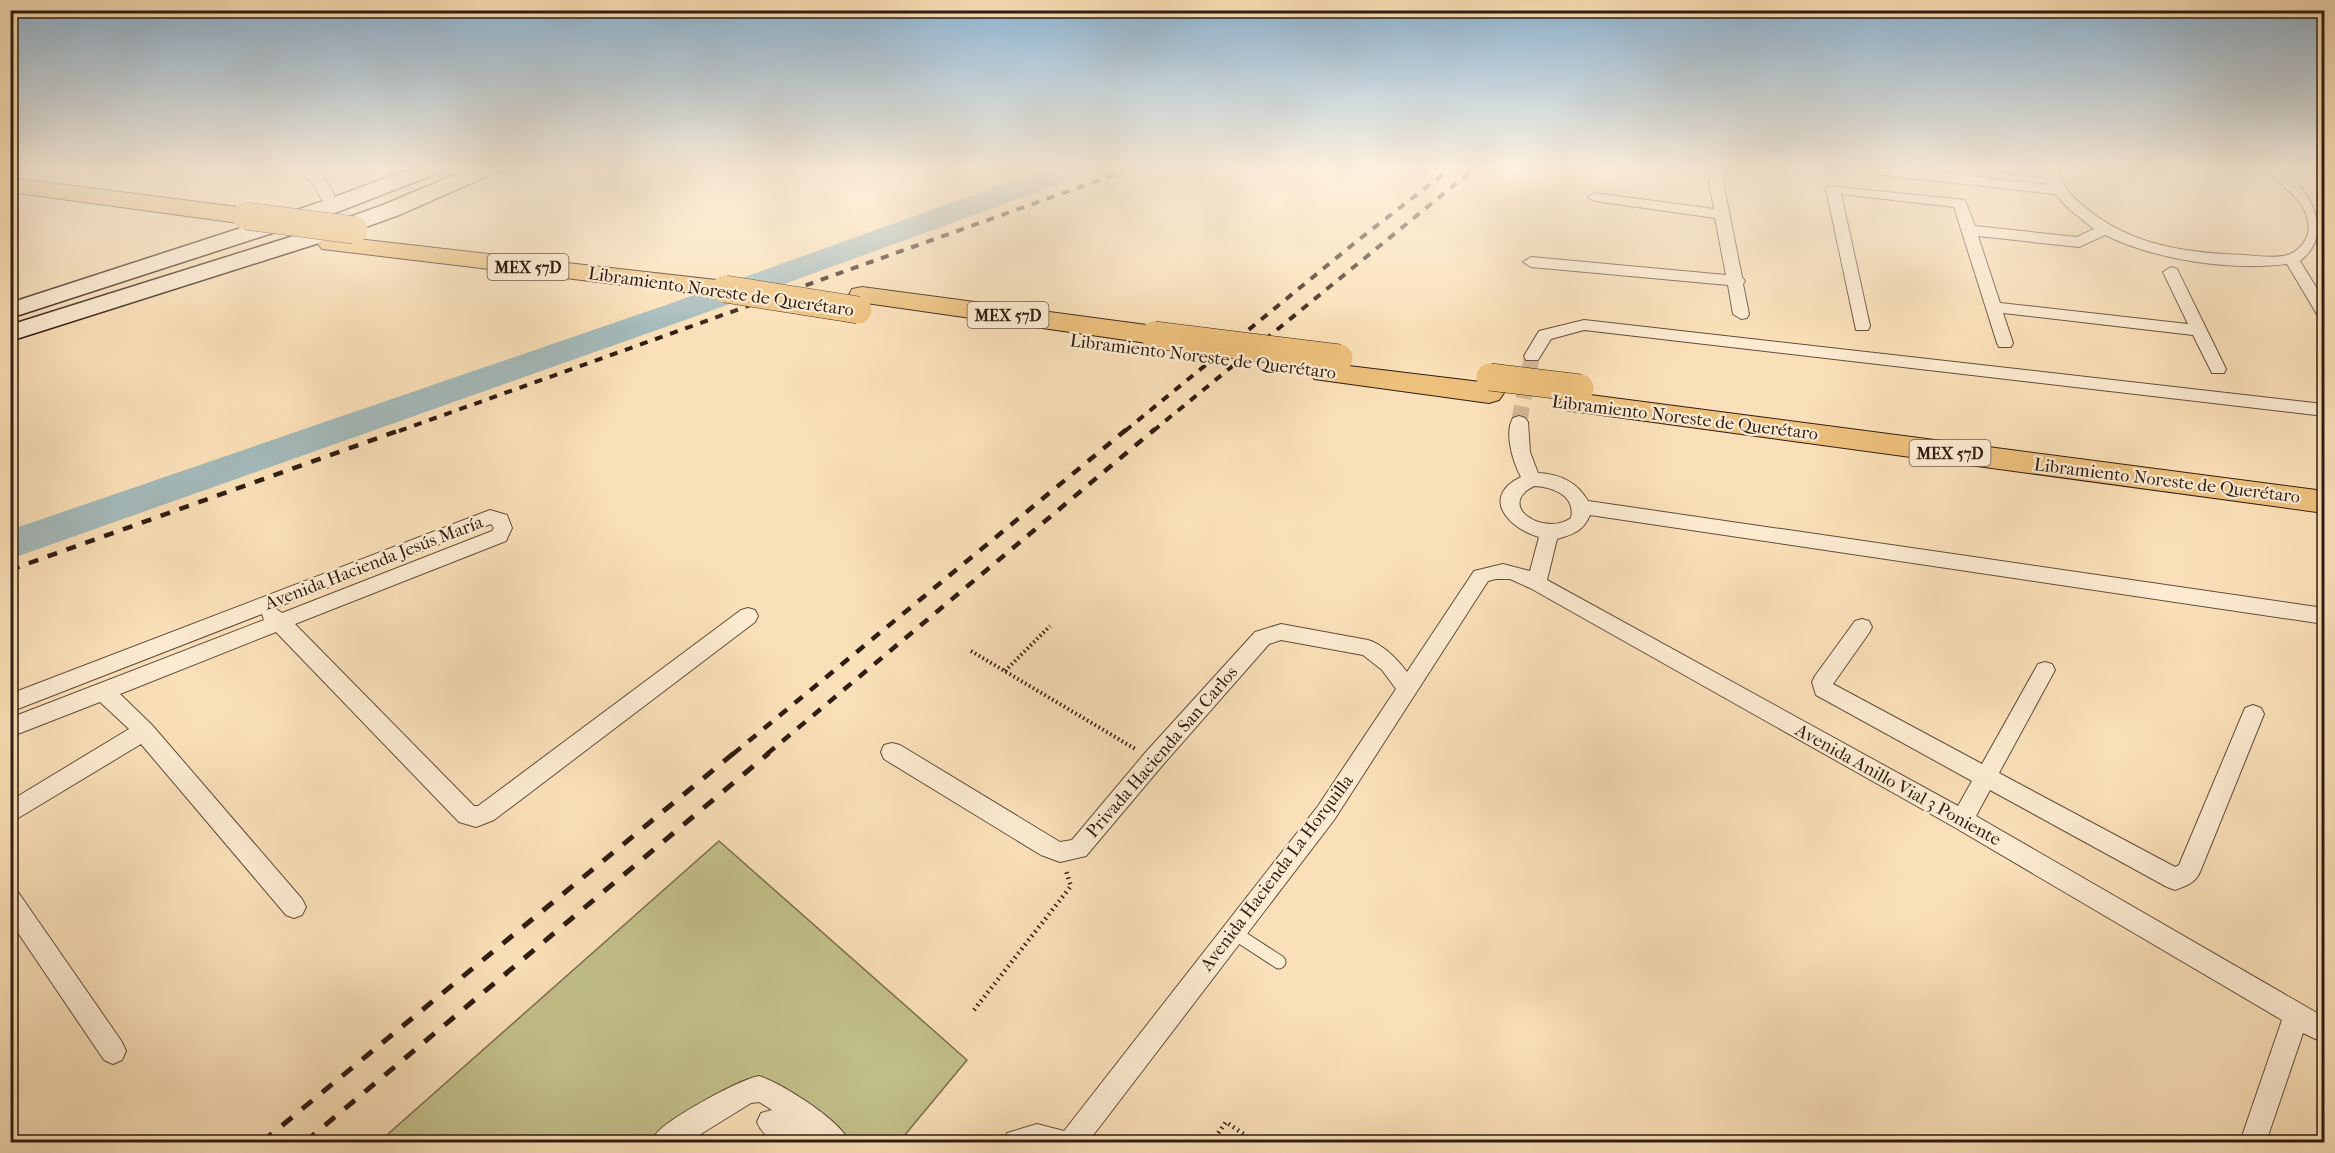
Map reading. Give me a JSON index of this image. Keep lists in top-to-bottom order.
{
  "streets": {
    "highway": ["MEX 57D", "Libramiento Noreste de Querétaro"],
    "street": [
      "Avenida Hacienda Jesús María",
      "Privada Hacienda San Carlos",
      "Avenida Anillo Vial 3 Poniente",
      "Avenida Hacienda La Horquilla"
    ]
  },
  "crossings": [
    ["Privada Hacienda San Carlos", "Avenida Hacienda La Horquilla"],
    ["Avenida Anillo Vial 3 Poniente", "Avenida Hacienda La Horquilla"]
  ]
}
